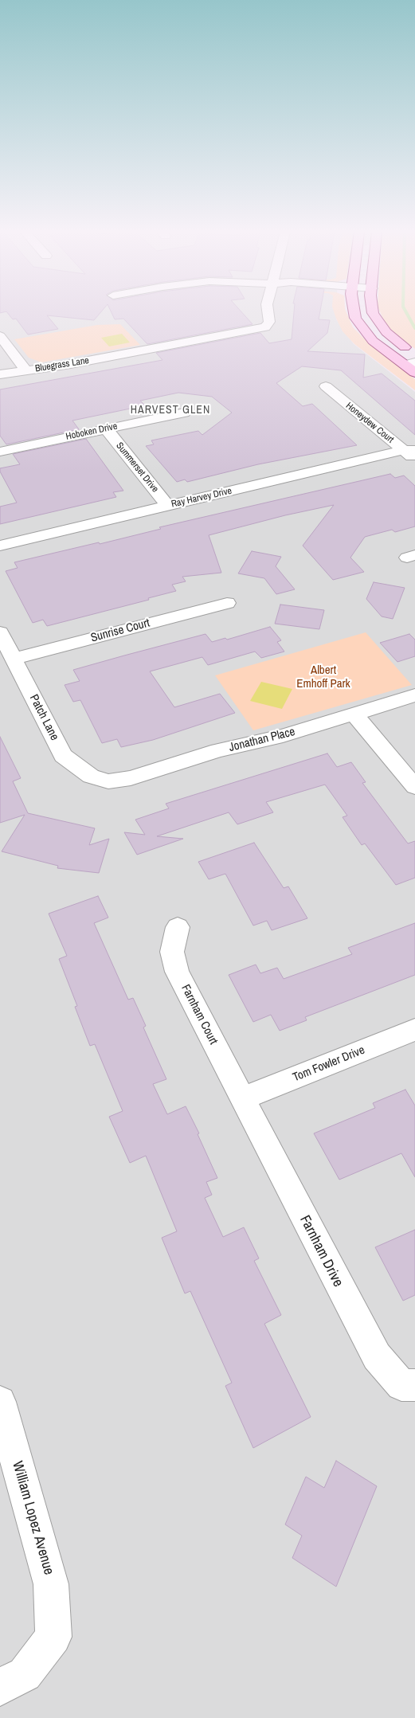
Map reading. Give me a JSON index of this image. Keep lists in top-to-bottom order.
{
  "streets": {
    "street": [
      "Bluegrass Lane",
      "Honeydew Court",
      "Hoboken Drive",
      "Summerset Drive",
      "Ray Harvey Drive",
      "Sunrise Court",
      "Patch Lane",
      "Jonathan Place",
      "Farnham Court",
      "Tom Fowler Drive",
      "Farnham Drive",
      "William Lopez Avenue"
    ]
  },
  "crossings": [
    ["Honeydew Court", "Ray Harvey Drive"],
    ["Hoboken Drive", "Summerset Drive"],
    ["Summerset Drive", "Ray Harvey Drive"],
    ["Sunrise Court", "Patch Lane"],
    ["Patch Lane", "Jonathan Place"],
    ["Farnham Court", "Tom Fowler Drive"],
    ["Farnham Court", "Farnham Drive"],
    ["Tom Fowler Drive", "Farnham Drive"]
  ],
  "districts": ["HARVEST GLEN"],
  "parks": ["Albert Emhoff Park"]
}
